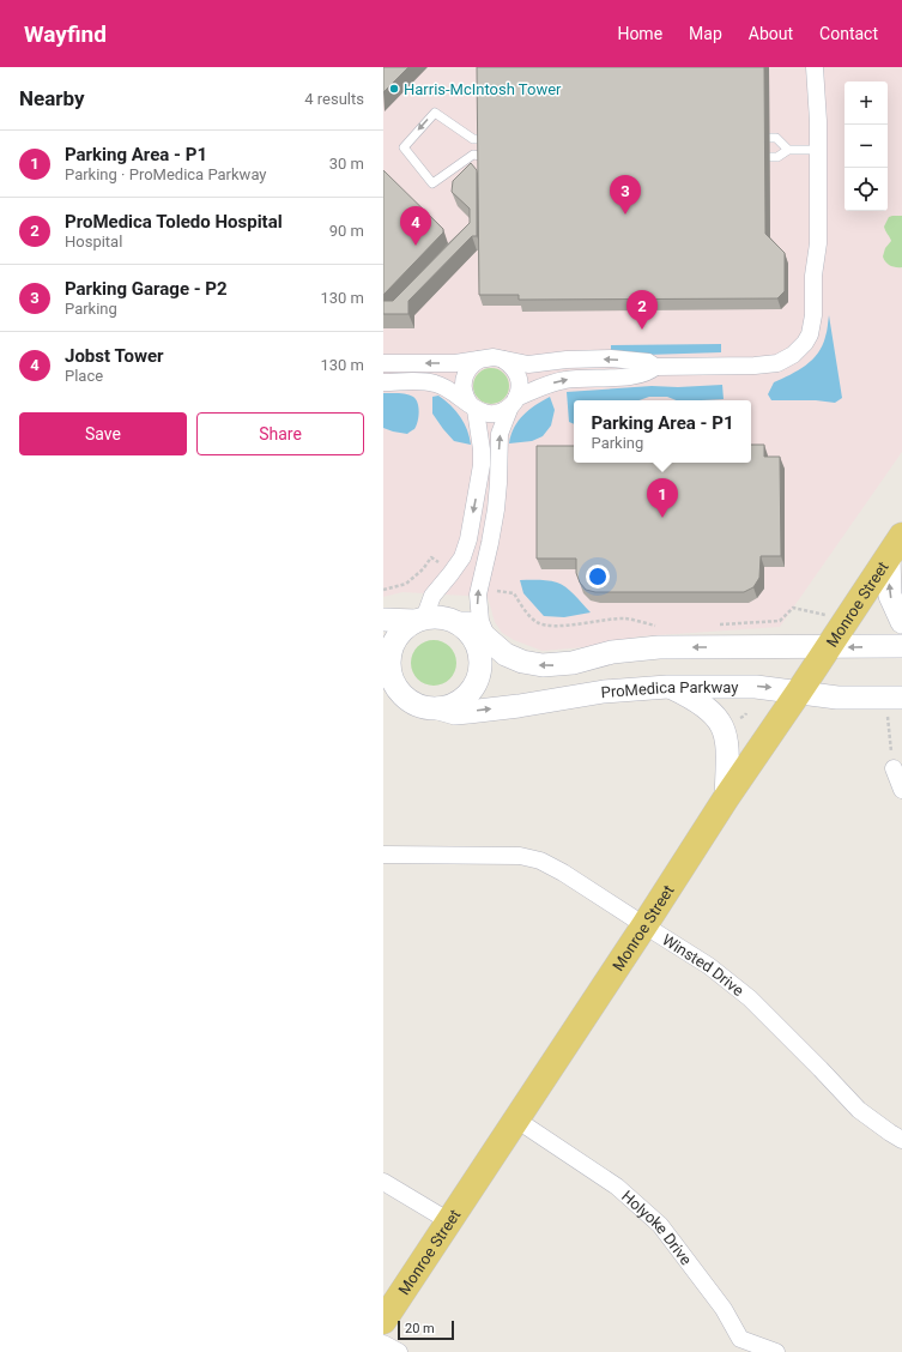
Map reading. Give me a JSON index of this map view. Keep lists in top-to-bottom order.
{
  "streets": {
    "main road": ["Monroe Street"],
    "street": ["ProMedica Parkway", "Winsted Drive", "Holyoke Drive"]
  },
  "crossings": [
    ["Monroe Street", "ProMedica Parkway"],
    ["Monroe Street", "Winsted Drive"],
    ["Monroe Street", "Holyoke Drive"]
  ],
  "places": ["Harris-McIntosh Tower"],
  "scale_bar": "20 m",
  "page": {
    "header": "Wayfind",
    "nav": [
      "Home",
      "Map",
      "About",
      "Contact"
    ],
    "heading": ["Nearby", "4 results"],
    "map_buttons": ["+", "−"],
    "list": [
      {
        "mark": "1",
        "name": "Parking Area - P1",
        "note": "Parking · ProMedica Parkway",
        "value": "30 m"
      },
      {
        "mark": "2",
        "name": "ProMedica Toledo Hospital",
        "note": "Hospital",
        "value": "90 m"
      },
      {
        "mark": "3",
        "name": "Parking Garage - P2",
        "note": "Parking",
        "value": "130 m"
      },
      {
        "mark": "4",
        "name": "Jobst Tower",
        "note": "Place",
        "value": "130 m"
      }
    ],
    "pins": [
      "3",
      "4",
      "2",
      "1"
    ],
    "buttons": ["Save", "Share"],
    "popup": ["Parking Area - P1", "Parking"],
    "scale": "20 m"
  }
}
